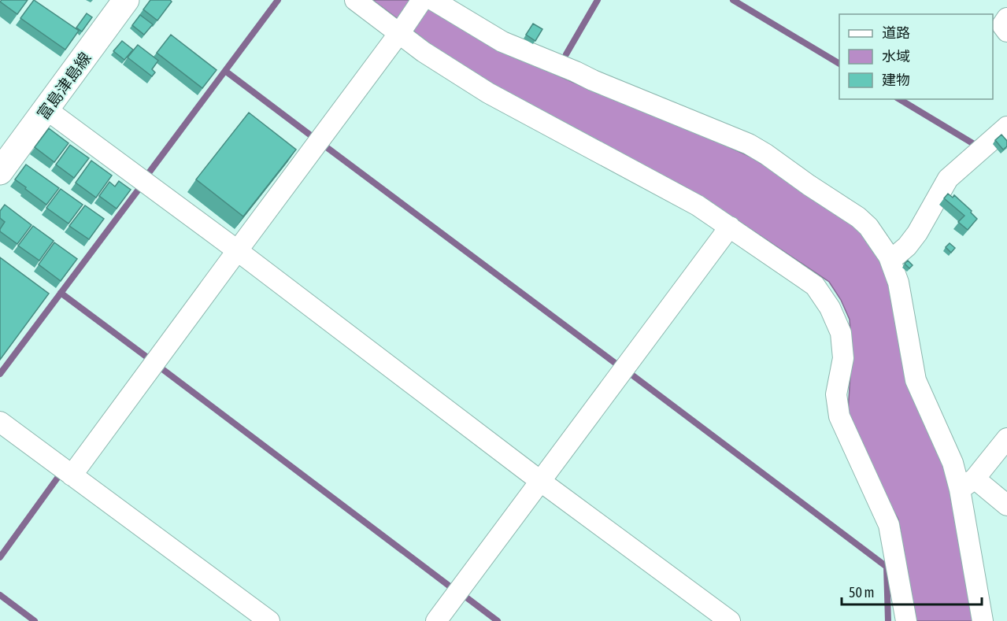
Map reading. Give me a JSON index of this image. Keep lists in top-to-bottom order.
{
  "streets": {
    "main road": ["富島津島線"]
  },
  "legend": ["道路", "水域", "建物"],
  "scale_bar": "50 m"
}
